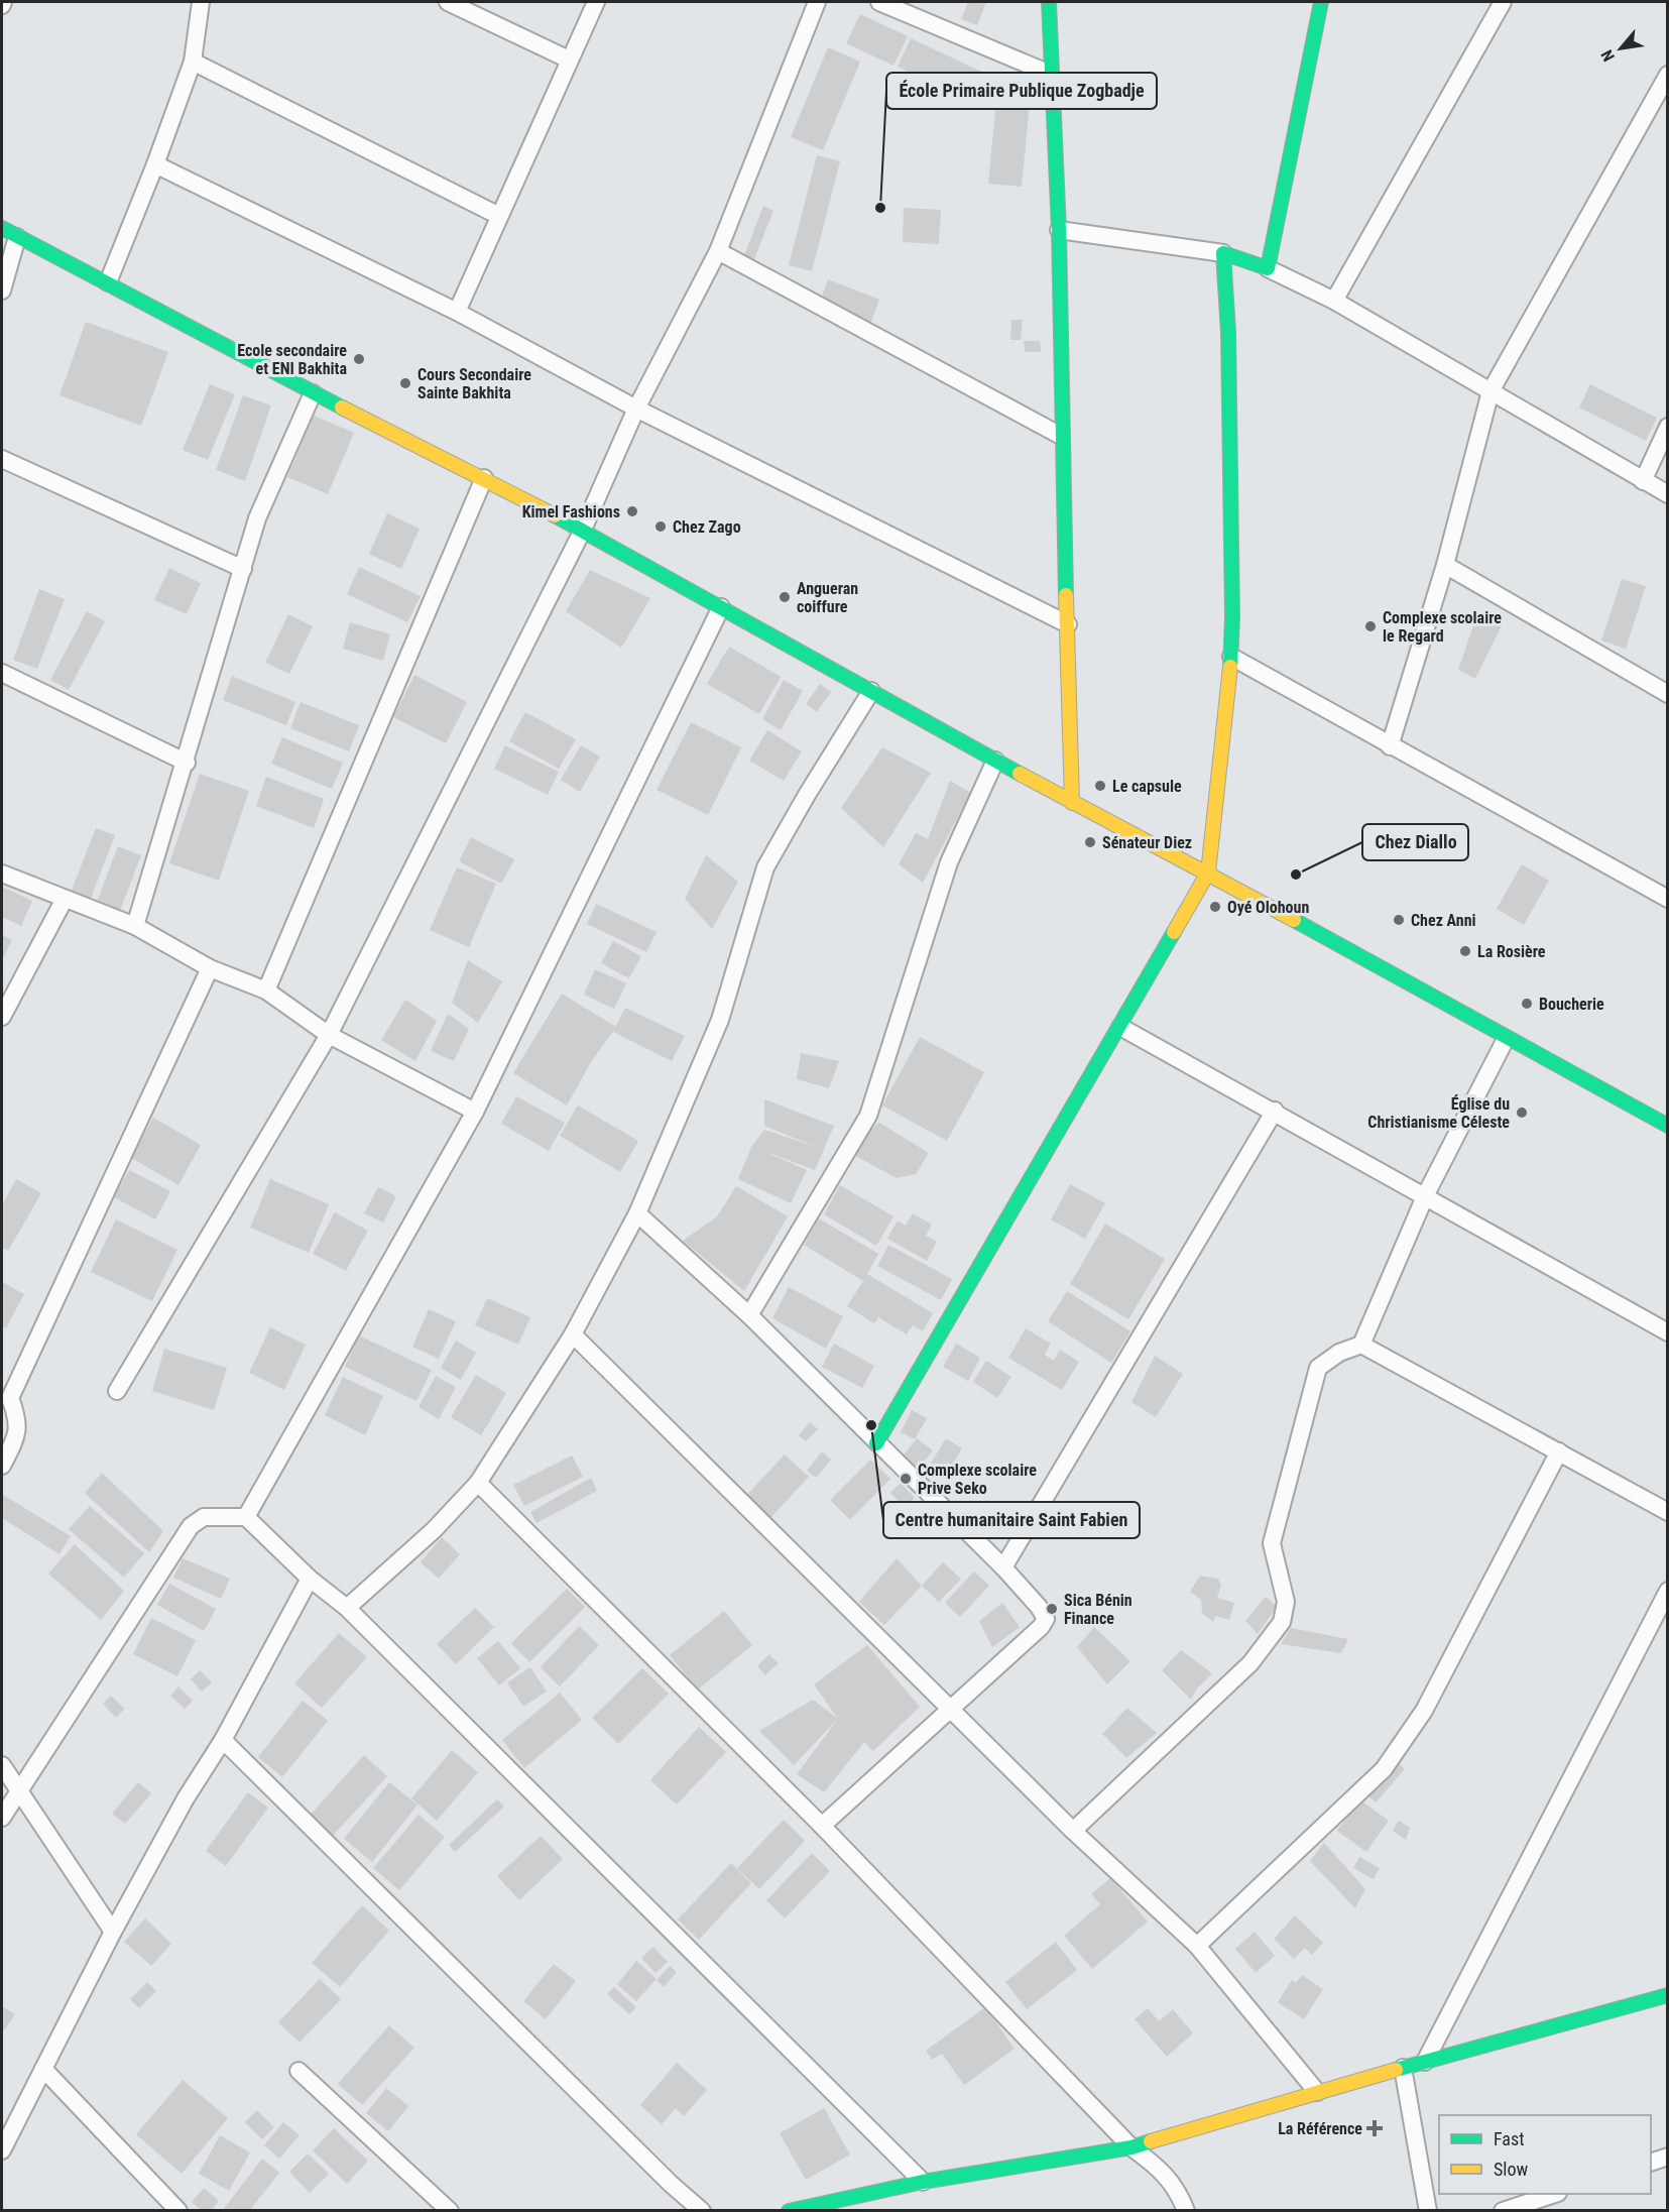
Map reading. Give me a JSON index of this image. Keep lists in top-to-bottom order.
{
  "places": {
    "other": [
      "École Primaire Publique Zogbadje",
      "Ecole secondaire et ENI Bakhita",
      "Cours Secondaire Sainte Bakhita",
      "Kimel Fashions",
      "Chez Zago",
      "Angueran coiffure",
      "Complexe scolaire le Regard",
      "Le capsule",
      "Sénateur Diez",
      "Chez Diallo",
      "Oyé Olohoun",
      "Chez Anni",
      "La Rosière",
      "Boucherie",
      "Église du Christianisme Céleste",
      "Centre humanitaire Saint Fabien",
      "Complexe scolaire Prive Seko",
      "Sica Bénin Finance"
    ],
    "health": ["La Référence"]
  },
  "legend": ["Fast", "Slow"],
  "north": "bottom left"
}
